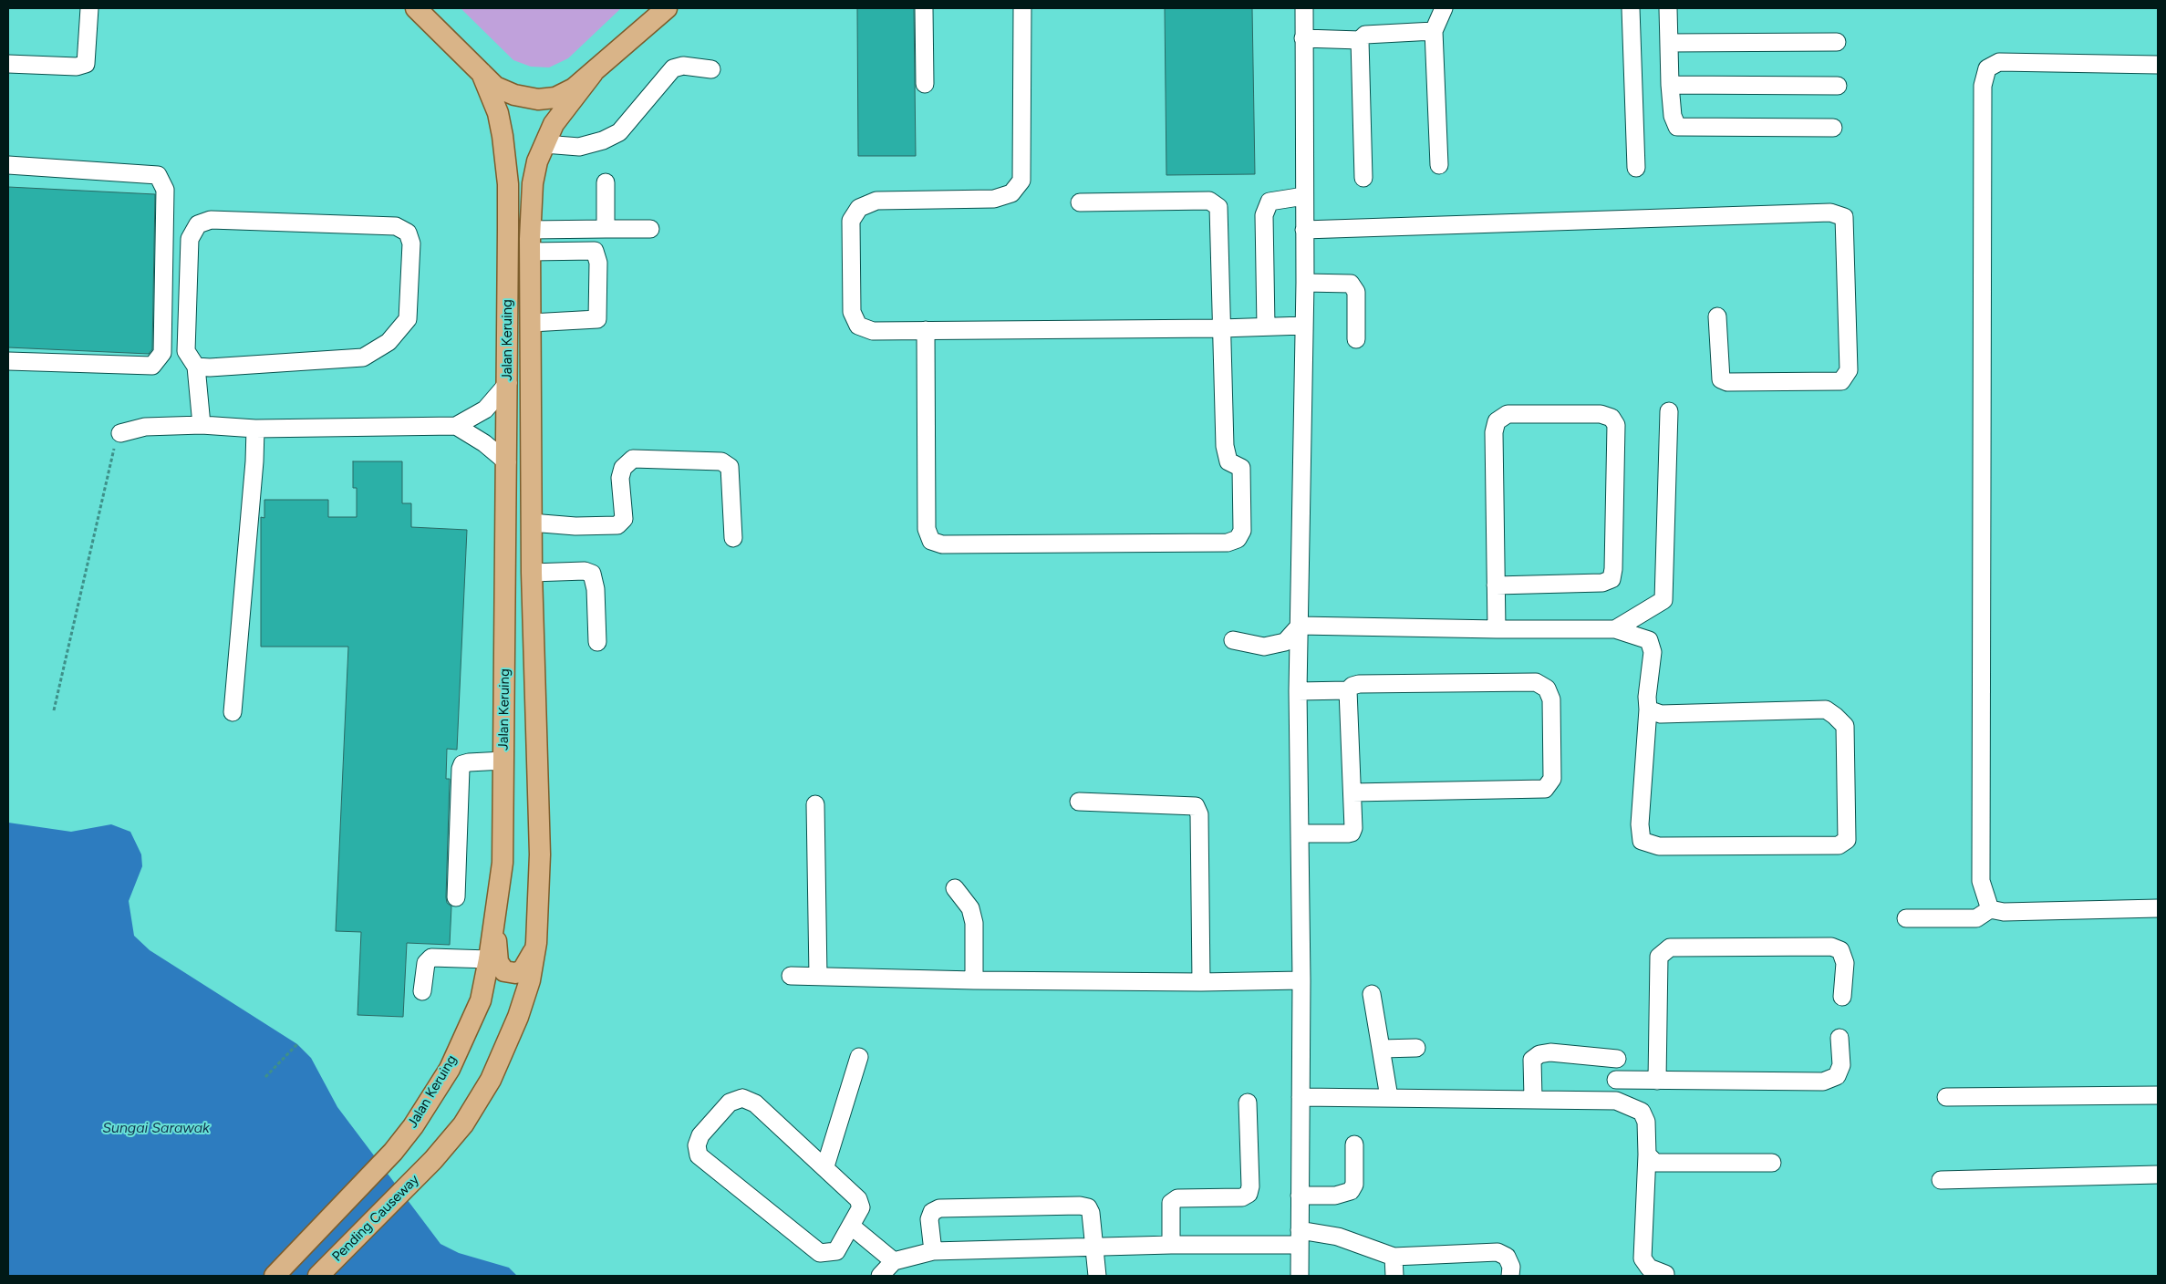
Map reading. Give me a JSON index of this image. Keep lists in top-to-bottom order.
{
  "streets": {
    "main road": ["Jalan Keruing", "Pending Causeway"]
  },
  "crossings": [
    ["Jalan Keruing", "Pending Causeway"]
  ],
  "water": ["Sungai Sarawak"]
}
